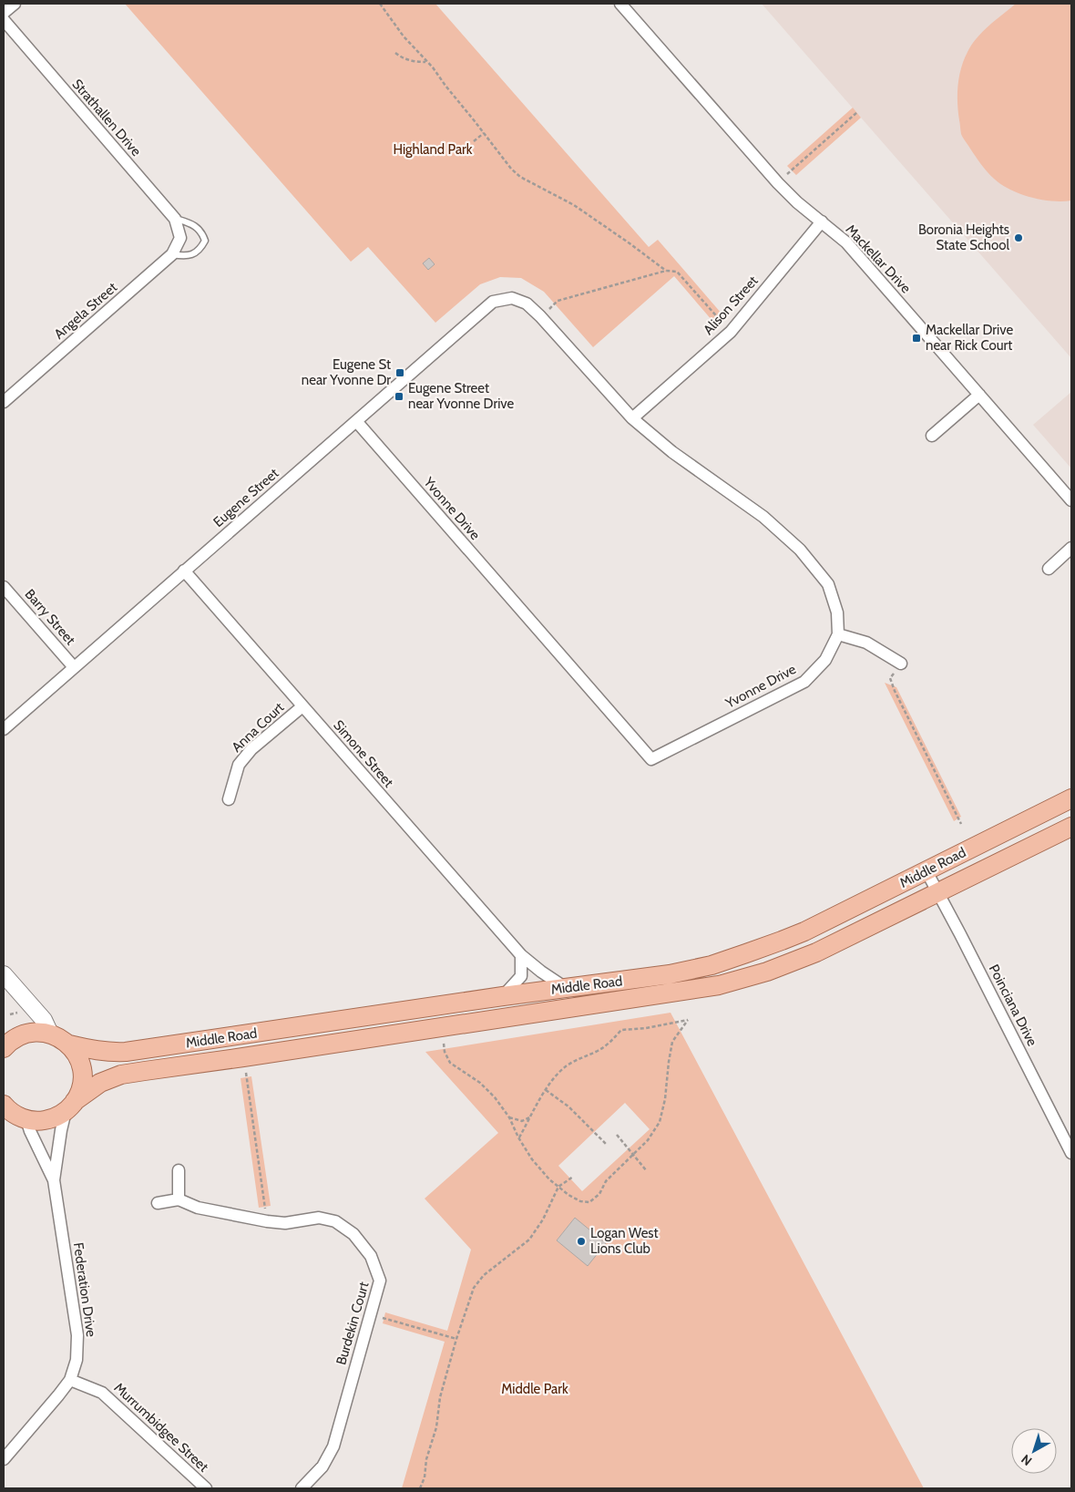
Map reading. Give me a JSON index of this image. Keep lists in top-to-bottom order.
{
  "streets": {
    "main road": ["Middle Road"],
    "street": [
      "Strathallen Drive",
      "Mackellar Drive",
      "Alison Street",
      "Angela Street",
      "Eugene Street",
      "Yvonne Drive",
      "Barry Street",
      "Anna Court",
      "Simone Street",
      "Poinciana Drive",
      "Federation Drive",
      "Burdekin Court",
      "Murrumbidgee Street"
    ]
  },
  "crossings": [
    ["Strathallen Drive", "Angela Street"],
    ["Mackellar Drive", "Alison Street"],
    ["Alison Street", "Yvonne Drive"],
    ["Eugene Street", "Yvonne Drive"],
    ["Eugene Street", "Barry Street"],
    ["Eugene Street", "Simone Street"],
    ["Anna Court", "Simone Street"],
    ["Simone Street", "Middle Road"],
    ["Middle Road", "Poinciana Drive"],
    ["Middle Road", "Federation Drive"],
    ["Federation Drive", "Murrumbidgee Street"]
  ],
  "parks": ["Highland Park", "Middle Park"],
  "places": {
    "other": ["Boronia Heights State School", "Logan West Lions Club"],
    "transit": ["Mackellar Drive near Rick Court", "Eugene St near Yvonne Dr", "Eugene Street near Yvonne Drive"]
  },
  "north": "bottom left"
}
